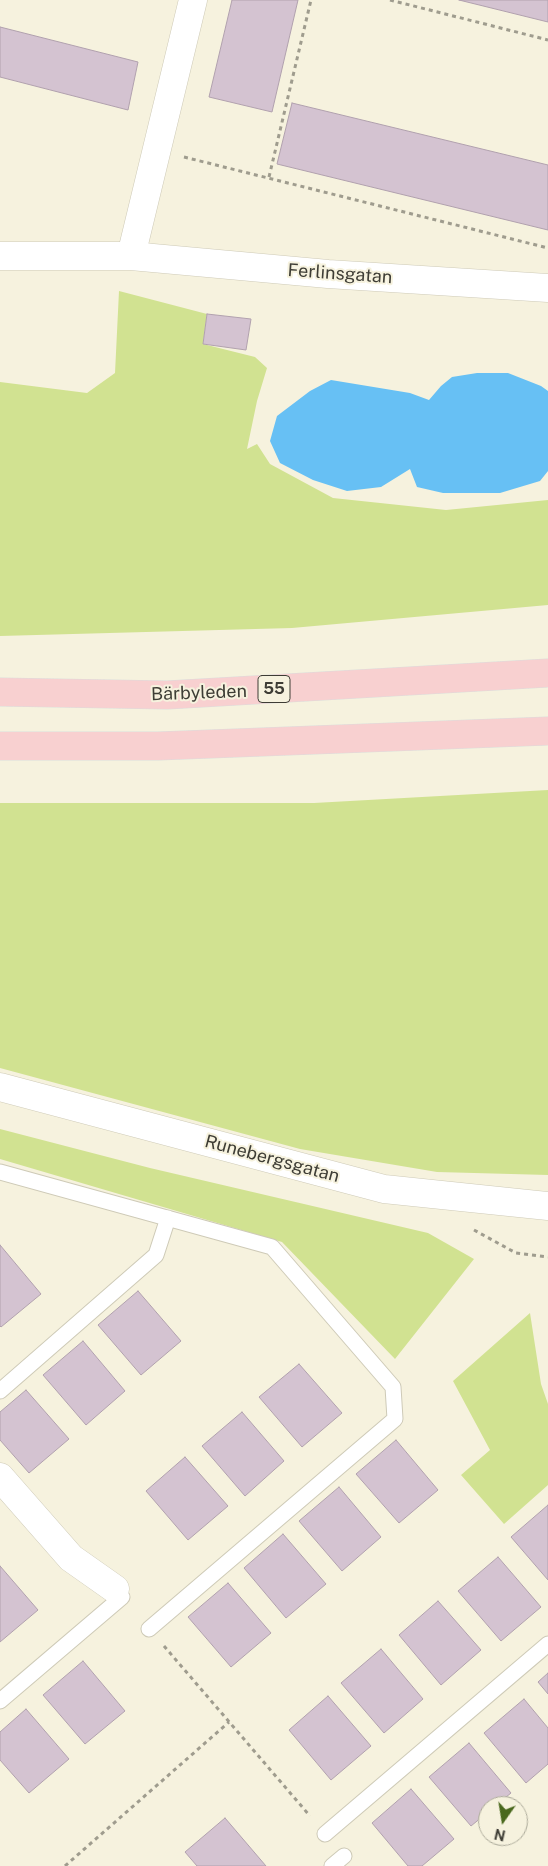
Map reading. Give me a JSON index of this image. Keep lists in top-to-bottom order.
{
  "streets": {
    "main road": ["55", "Bärbyleden"],
    "street": ["Ferlinsgatan", "Runebergsgatan"]
  },
  "north": "bottom"
}
